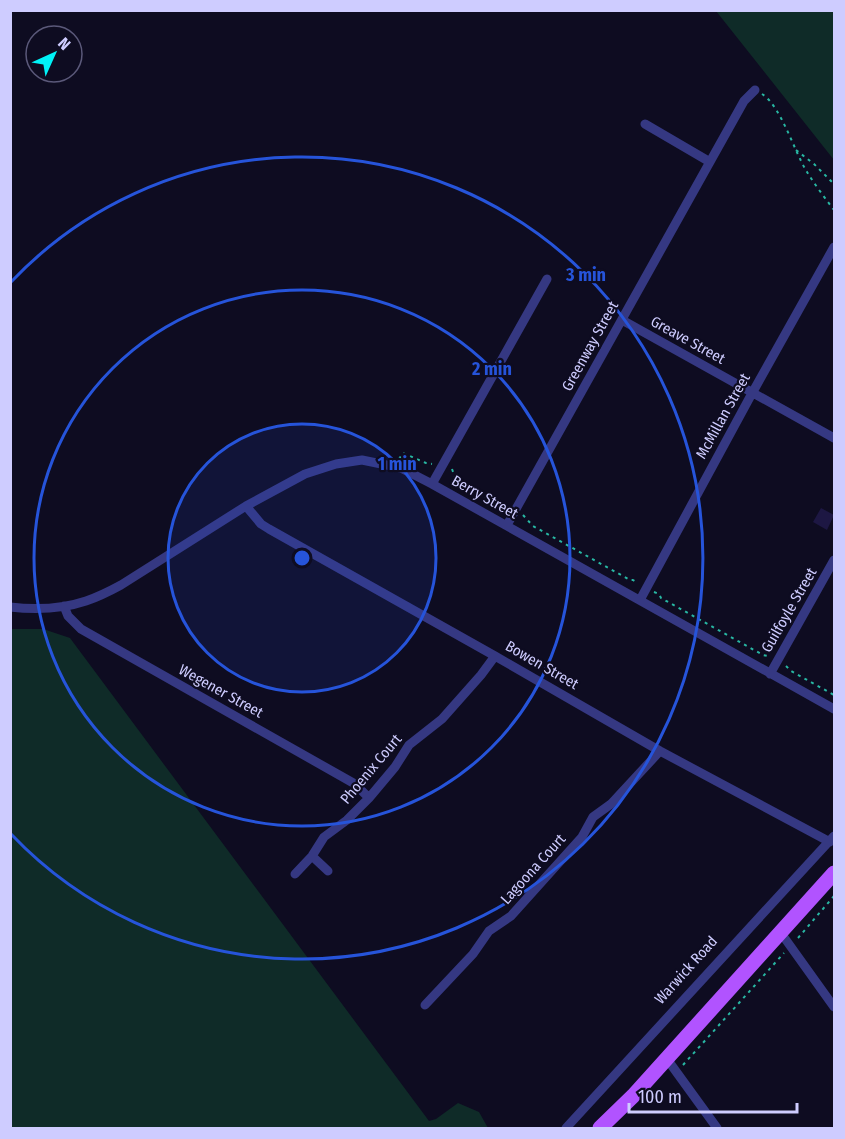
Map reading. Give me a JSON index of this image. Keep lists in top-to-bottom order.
{
  "streets": {
    "street": [
      "Greave Street",
      "Greenway Street",
      "McMillan Street",
      "Berry Street",
      "Guilfoyle Street",
      "Bowen Street",
      "Wegener Street",
      "Phoenix Court",
      "Lagoona Court",
      "Warwick Road"
    ]
  },
  "crossings": [
    ["Greave Street", "Greenway Street"],
    ["Greave Street", "McMillan Street"],
    ["Greenway Street", "Berry Street"],
    ["McMillan Street", "Berry Street"],
    ["Berry Street", "Guilfoyle Street"],
    ["Berry Street", "Bowen Street"],
    ["Berry Street", "Wegener Street"],
    ["Bowen Street", "Phoenix Court"],
    ["Bowen Street", "Lagoona Court"],
    ["Bowen Street", "Warwick Road"],
    ["Wegener Street", "Phoenix Court"]
  ],
  "scale_bar": "100 m",
  "north": "top right",
  "rings": ["3 min", "2 min", "1 min"]
}
